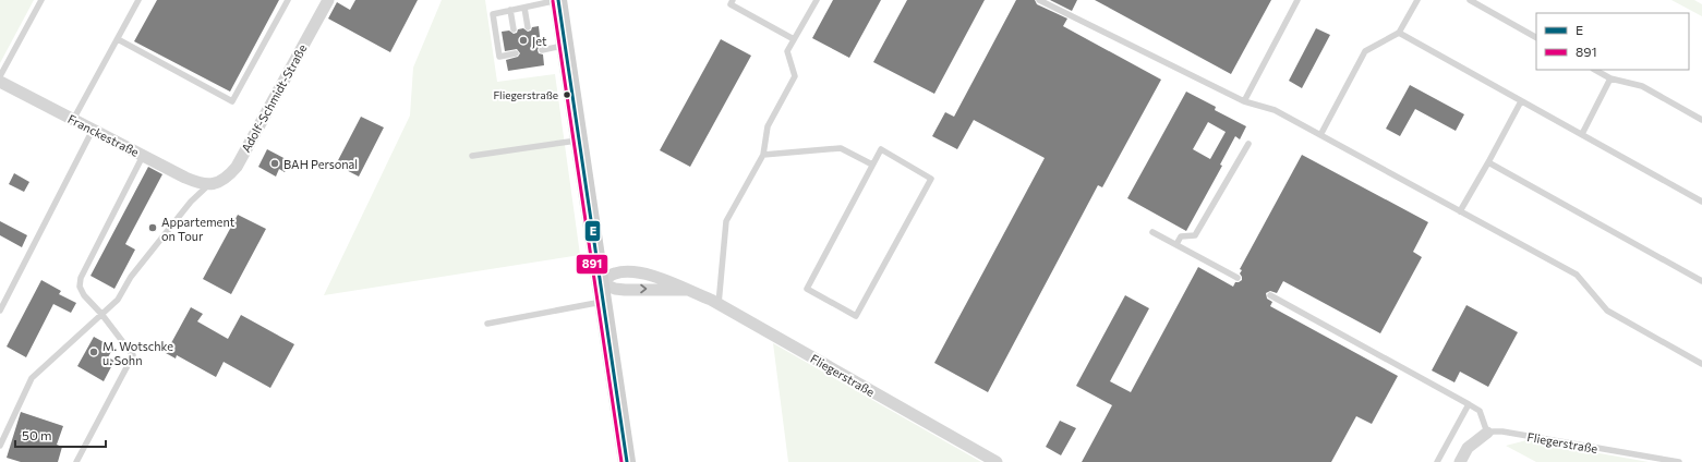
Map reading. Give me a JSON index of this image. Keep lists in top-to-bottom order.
{
  "streets": {
    "street": ["Adolf-Schmidt-Straße", "Franckestraße", "Fliegerstraße"]
  },
  "crossings": [
    ["Adolf-Schmidt-Straße", "Franckestraße"]
  ],
  "places": [
    "Jet",
    "Fliegerstraße",
    "BAH Personal",
    "Appartement on Tour",
    "M. Wotschke u. Sohn"
  ],
  "lines": ["transit line E", "transit line 891"],
  "legend": ["E", "891"],
  "scale_bar": "50 m"
}
